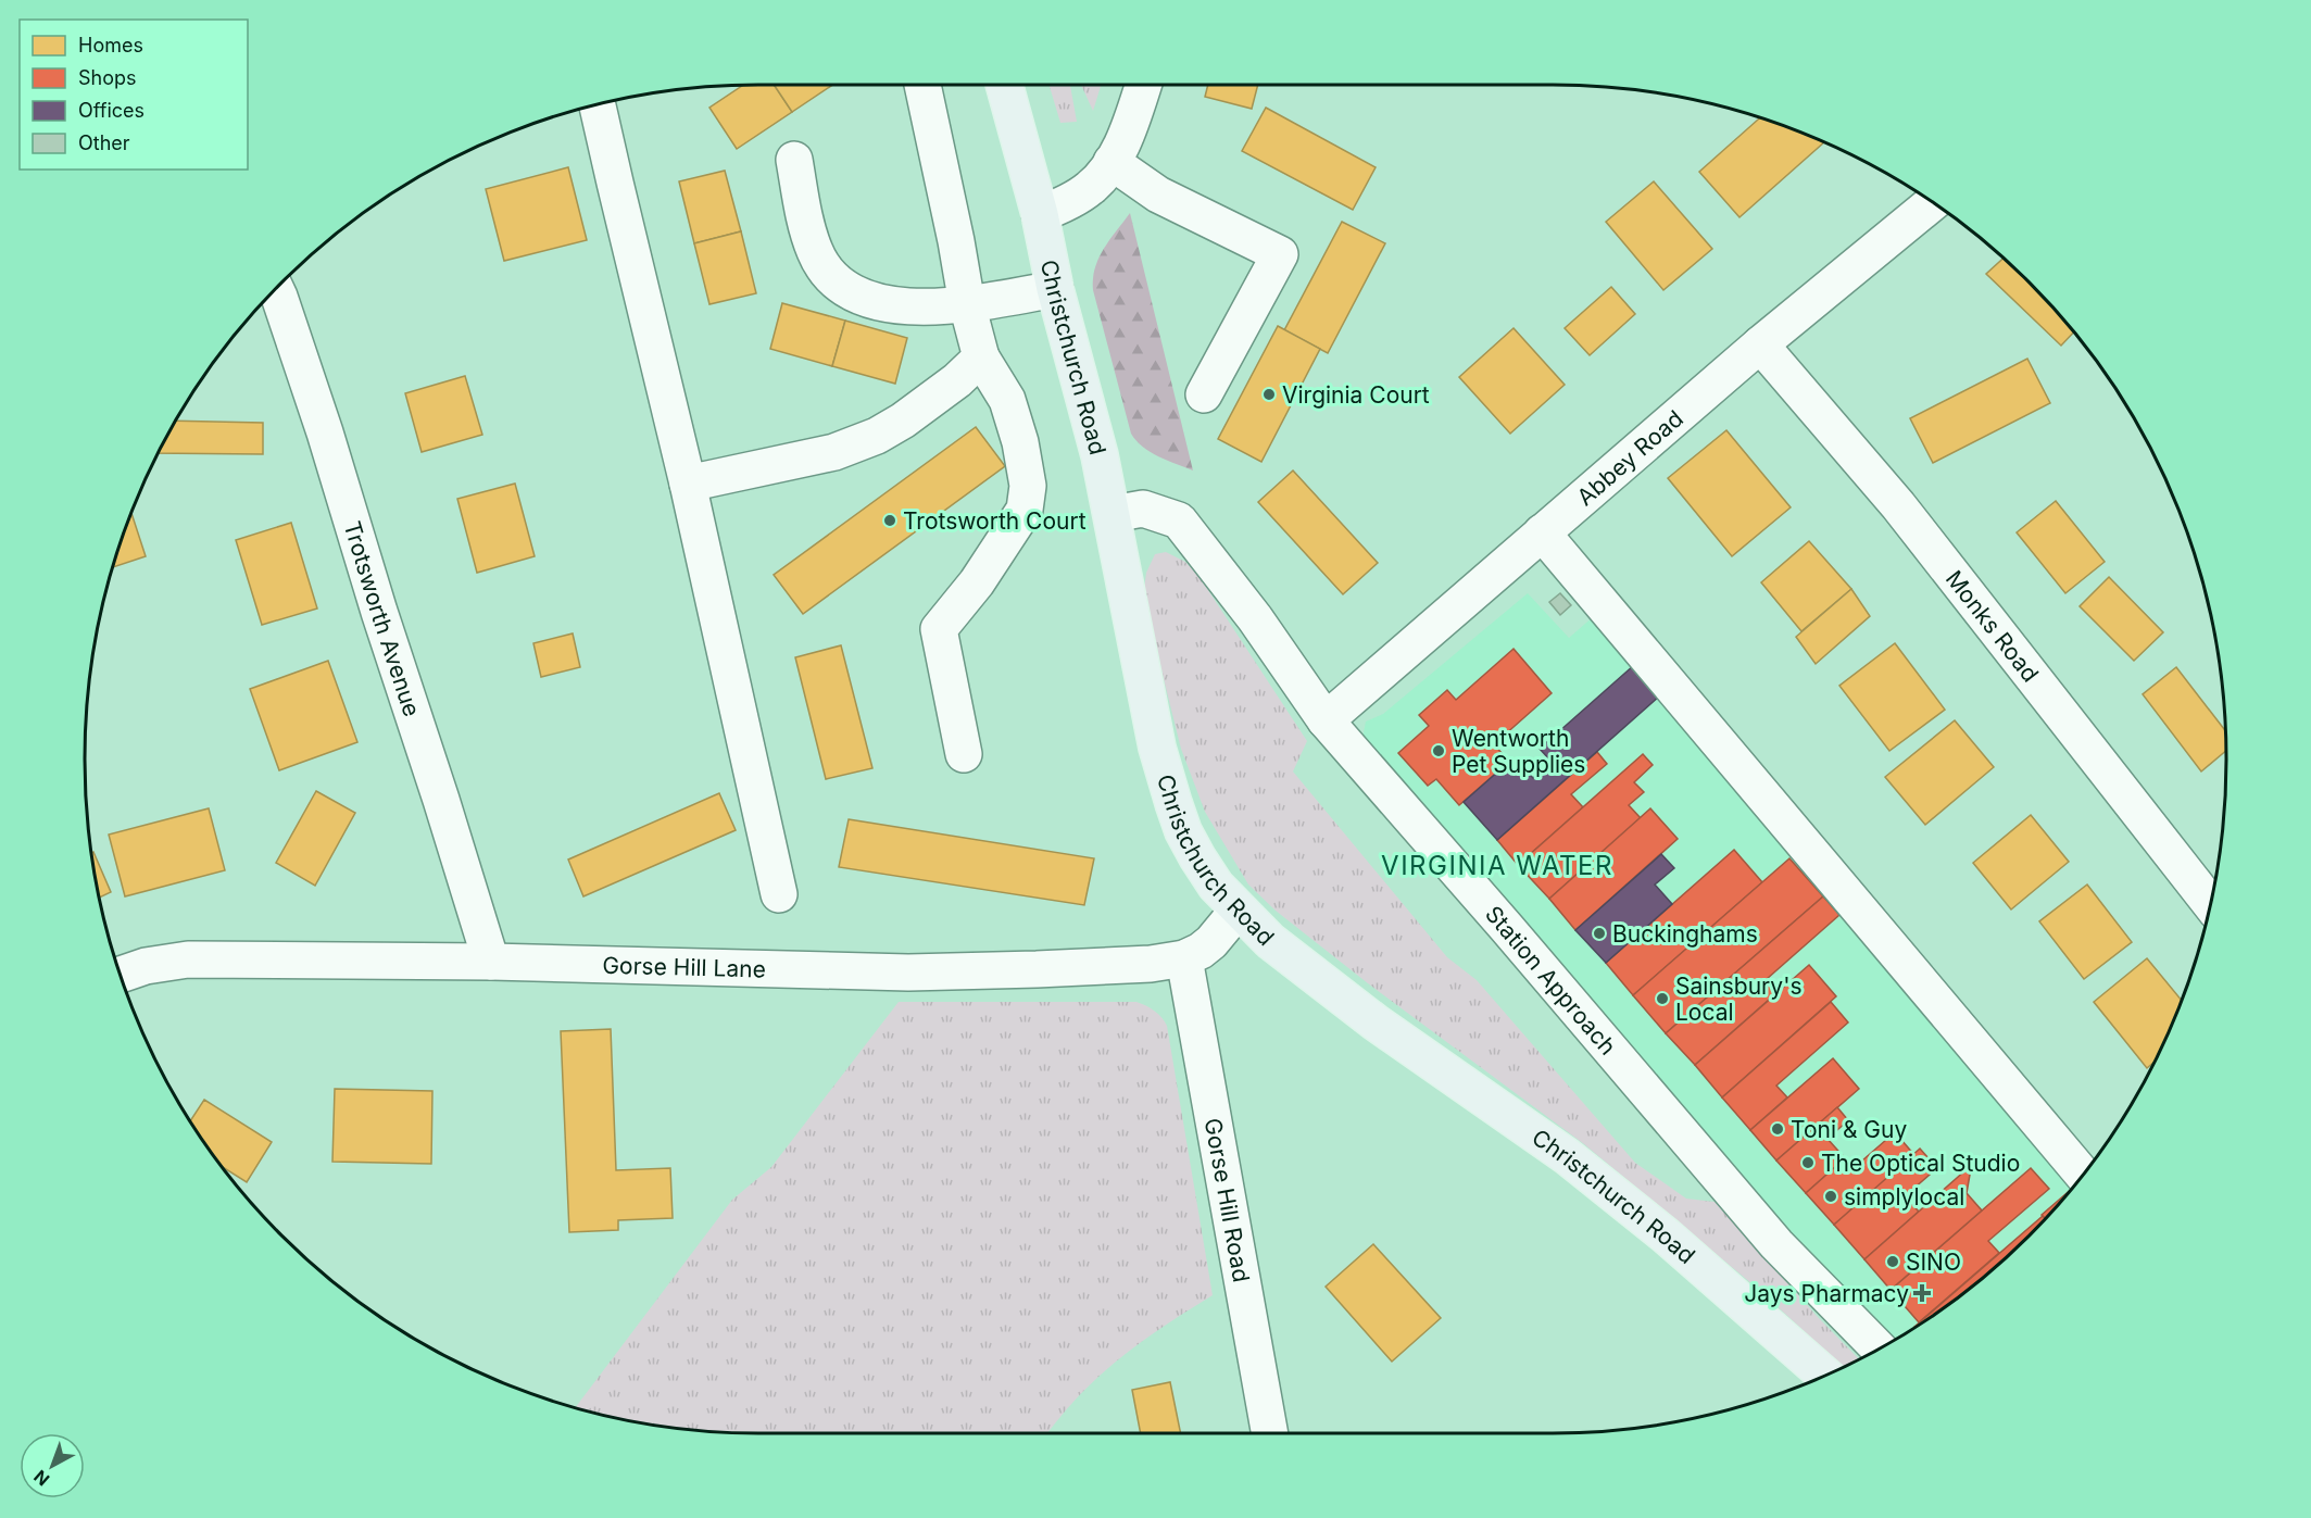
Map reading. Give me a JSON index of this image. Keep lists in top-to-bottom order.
{
  "streets": {
    "main road": ["Christchurch Road"],
    "street": [
      "Abbey Road",
      "Trotsworth Avenue",
      "Monks Road",
      "Gorse Hill Lane",
      "Station Approach",
      "Gorse Hill Road"
    ]
  },
  "crossings": [
    ["Christchurch Road", "Gorse Hill Lane"],
    ["Christchurch Road", "Station Approach"],
    ["Abbey Road", "Monks Road"],
    ["Abbey Road", "Station Approach"],
    ["Trotsworth Avenue", "Gorse Hill Lane"],
    ["Gorse Hill Lane", "Gorse Hill Road"]
  ],
  "districts": ["VIRGINIA WATER"],
  "places": {
    "other": [
      "Virginia Court",
      "Trotsworth Court",
      "Wentworth Pet Supplies",
      "Buckinghams",
      "Sainsbury's Local",
      "Toni & Guy",
      "The Optical Studio",
      "simplylocal",
      "SINO"
    ],
    "health": ["Jays Pharmacy"]
  },
  "legend": [
    "Homes",
    "Shops",
    "Offices",
    "Other"
  ],
  "north": "bottom left"
}
